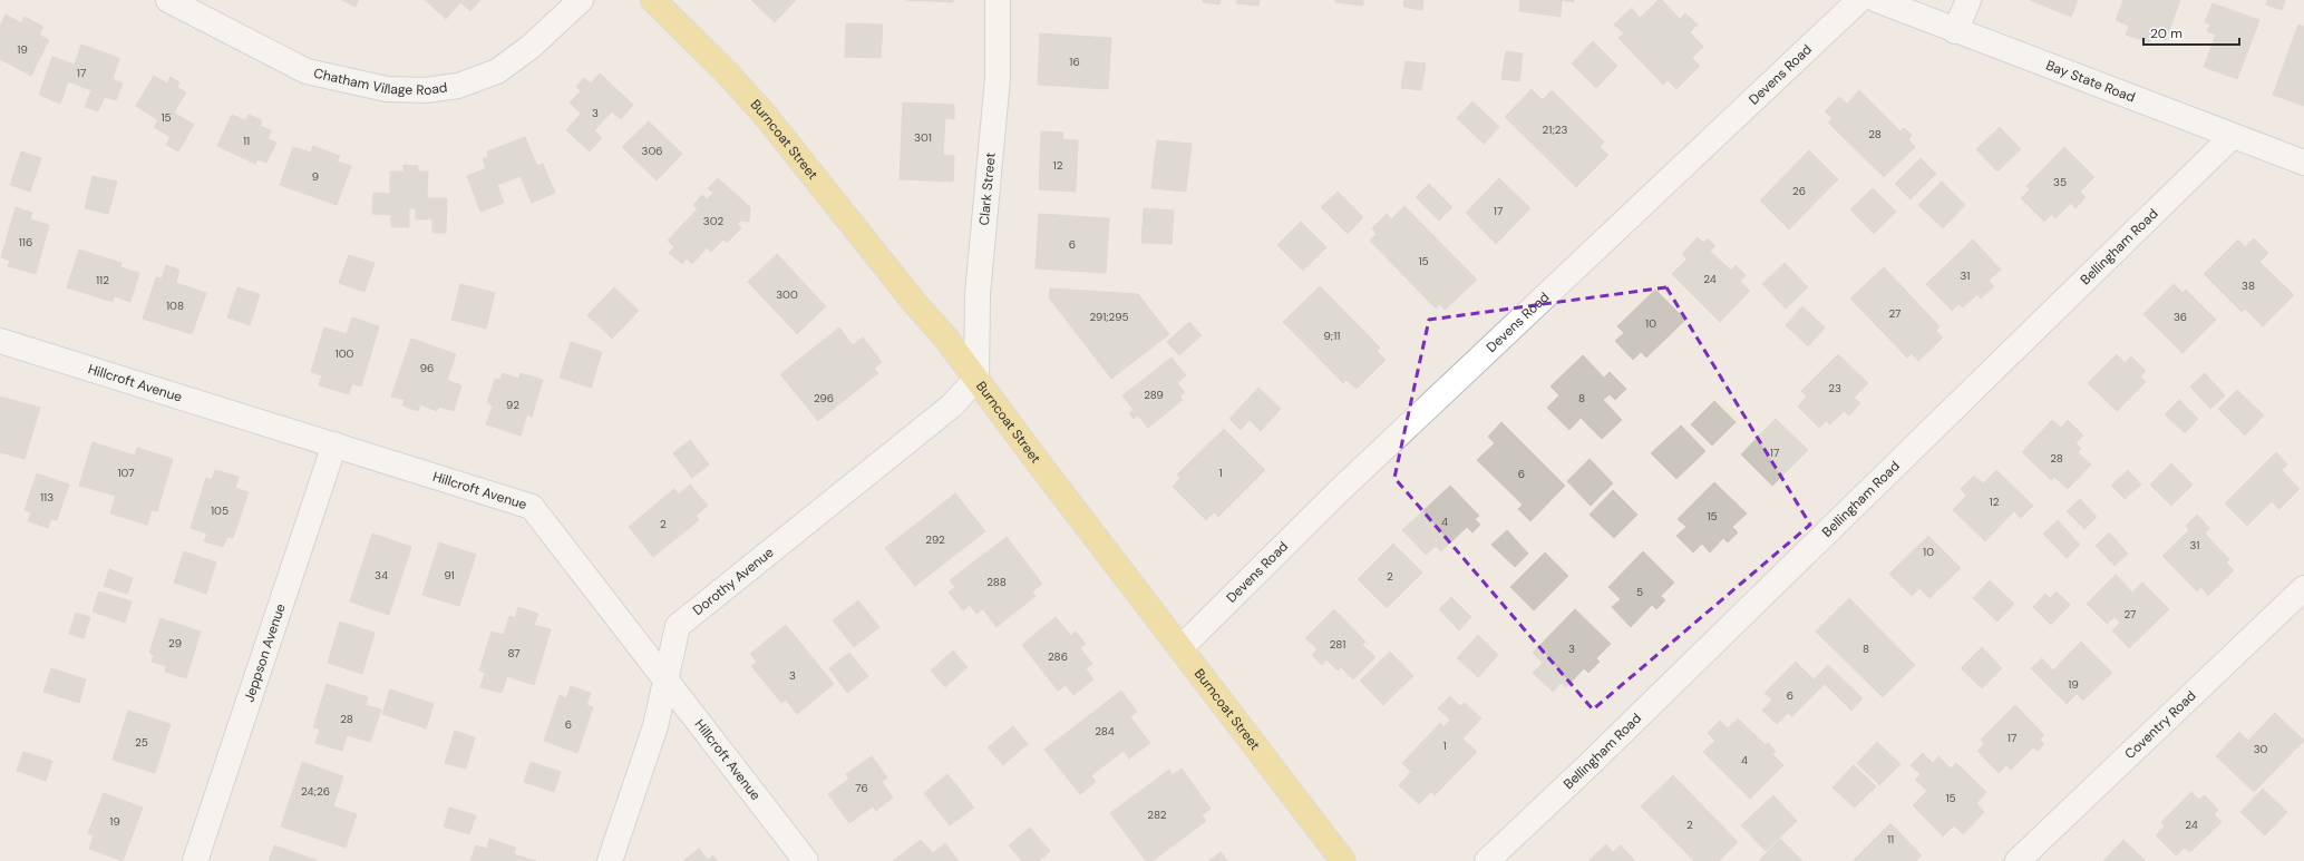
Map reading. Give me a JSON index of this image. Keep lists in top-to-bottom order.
{
  "streets": {
    "main road": ["Burncoat Street"],
    "street": [
      "Devens Road",
      "Chatham Village Road",
      "Bay State Road",
      "Clark Street",
      "Bellingham Road",
      "Hillcroft Avenue",
      "Dorothy Avenue",
      "Jeppson Avenue",
      "Coventry Road"
    ]
  },
  "crossings": [
    ["Devens Road", "Burncoat Street"],
    ["Bay State Road", "Bellingham Road"],
    ["Burncoat Street", "Clark Street"],
    ["Burncoat Street", "Dorothy Avenue"],
    ["Clark Street", "Dorothy Avenue"],
    ["Hillcroft Avenue", "Dorothy Avenue"],
    ["Hillcroft Avenue", "Jeppson Avenue"]
  ],
  "house_numbers": [
    "19",
    "16",
    "17",
    "3",
    "15",
    "21;23",
    "28",
    "301",
    "11",
    "306",
    "12",
    "9",
    "35",
    "26",
    "17",
    "302",
    "116",
    "6",
    "15",
    "31",
    "24",
    "112",
    "38",
    "300",
    "108",
    "27",
    "291;295",
    "36",
    "10",
    "9;11",
    "100",
    "96",
    "23",
    "289",
    "296",
    "8",
    "92",
    "17",
    "28",
    "107",
    "1",
    "6",
    "113",
    "12",
    "105",
    "15",
    "4",
    "2",
    "292",
    "31",
    "10",
    "34",
    "91",
    "2",
    "288",
    "5",
    "27",
    "29",
    "281",
    "3",
    "8",
    "87",
    "286",
    "3",
    "19",
    "6",
    "28",
    "6",
    "284",
    "17",
    "25",
    "1",
    "30",
    "4",
    "76",
    "24;26",
    "15",
    "282",
    "19",
    "2",
    "24",
    "11"
  ],
  "scale_bar": "20 m"
}
